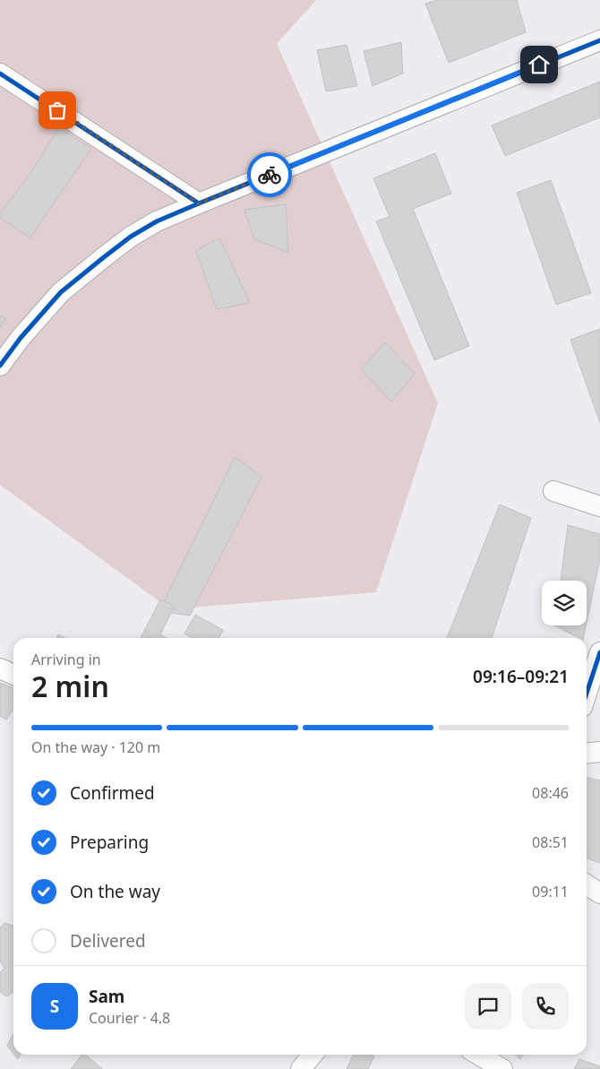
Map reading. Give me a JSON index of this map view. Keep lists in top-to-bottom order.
{
  "page": {
    "heading": ["2 min", "Arriving in", "09:16–09:21"],
    "panel": ["Sam", "Courier · 4.8"],
    "bar": "On the way · 120 m",
    "list": [
      ["Confirmed", "08:46"],
      ["Preparing", "08:51"],
      ["On the way", "09:11"],
      "Delivered"
    ],
    "round": "S"
  }
}
